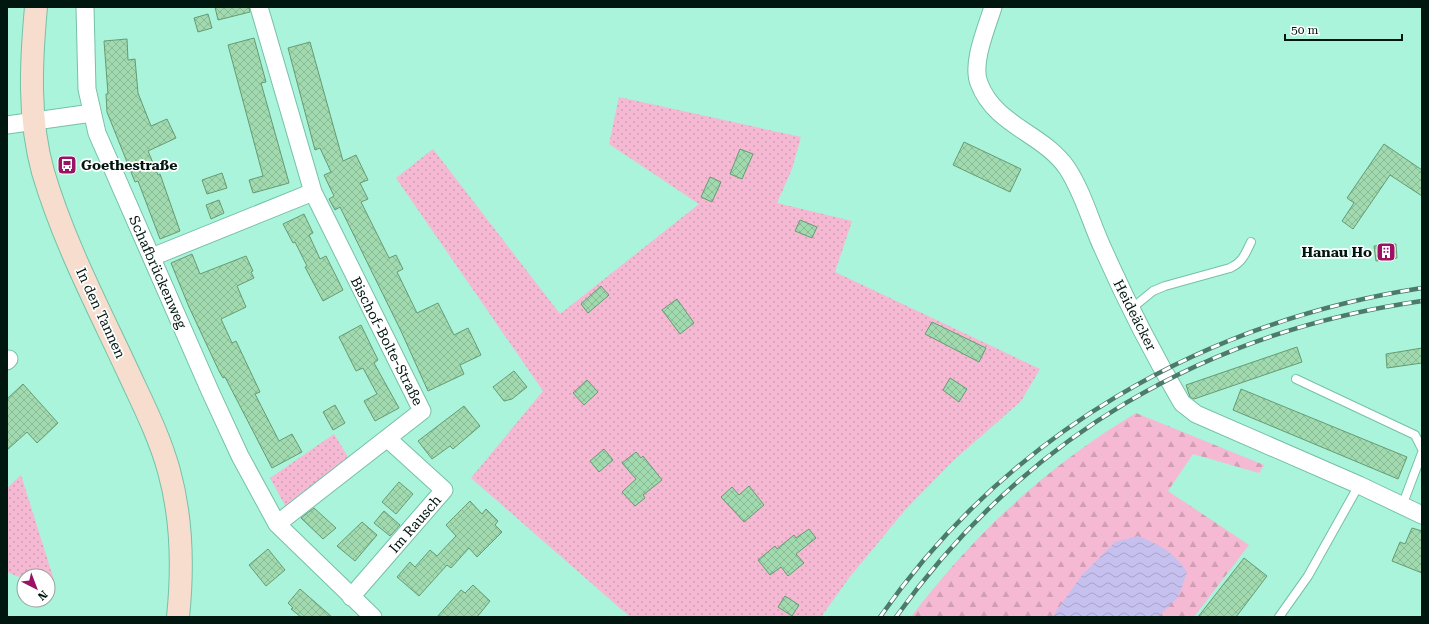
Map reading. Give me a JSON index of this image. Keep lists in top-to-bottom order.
{
  "streets": {
    "street": [
      "Schafbrückenweg",
      "In den Tannen",
      "Heideäcker",
      "Bischof-Bolte-Straße",
      "Im Rausch"
    ]
  },
  "crossings": [
    ["Schafbrückenweg", "Bischof-Bolte-Straße"],
    ["Bischof-Bolte-Straße", "Im Rausch"]
  ],
  "places": {
    "bus stop": ["Goethestraße"],
    "building": ["Hanau Ho"]
  },
  "scale_bar": "50 m",
  "north": "bottom right"
}
